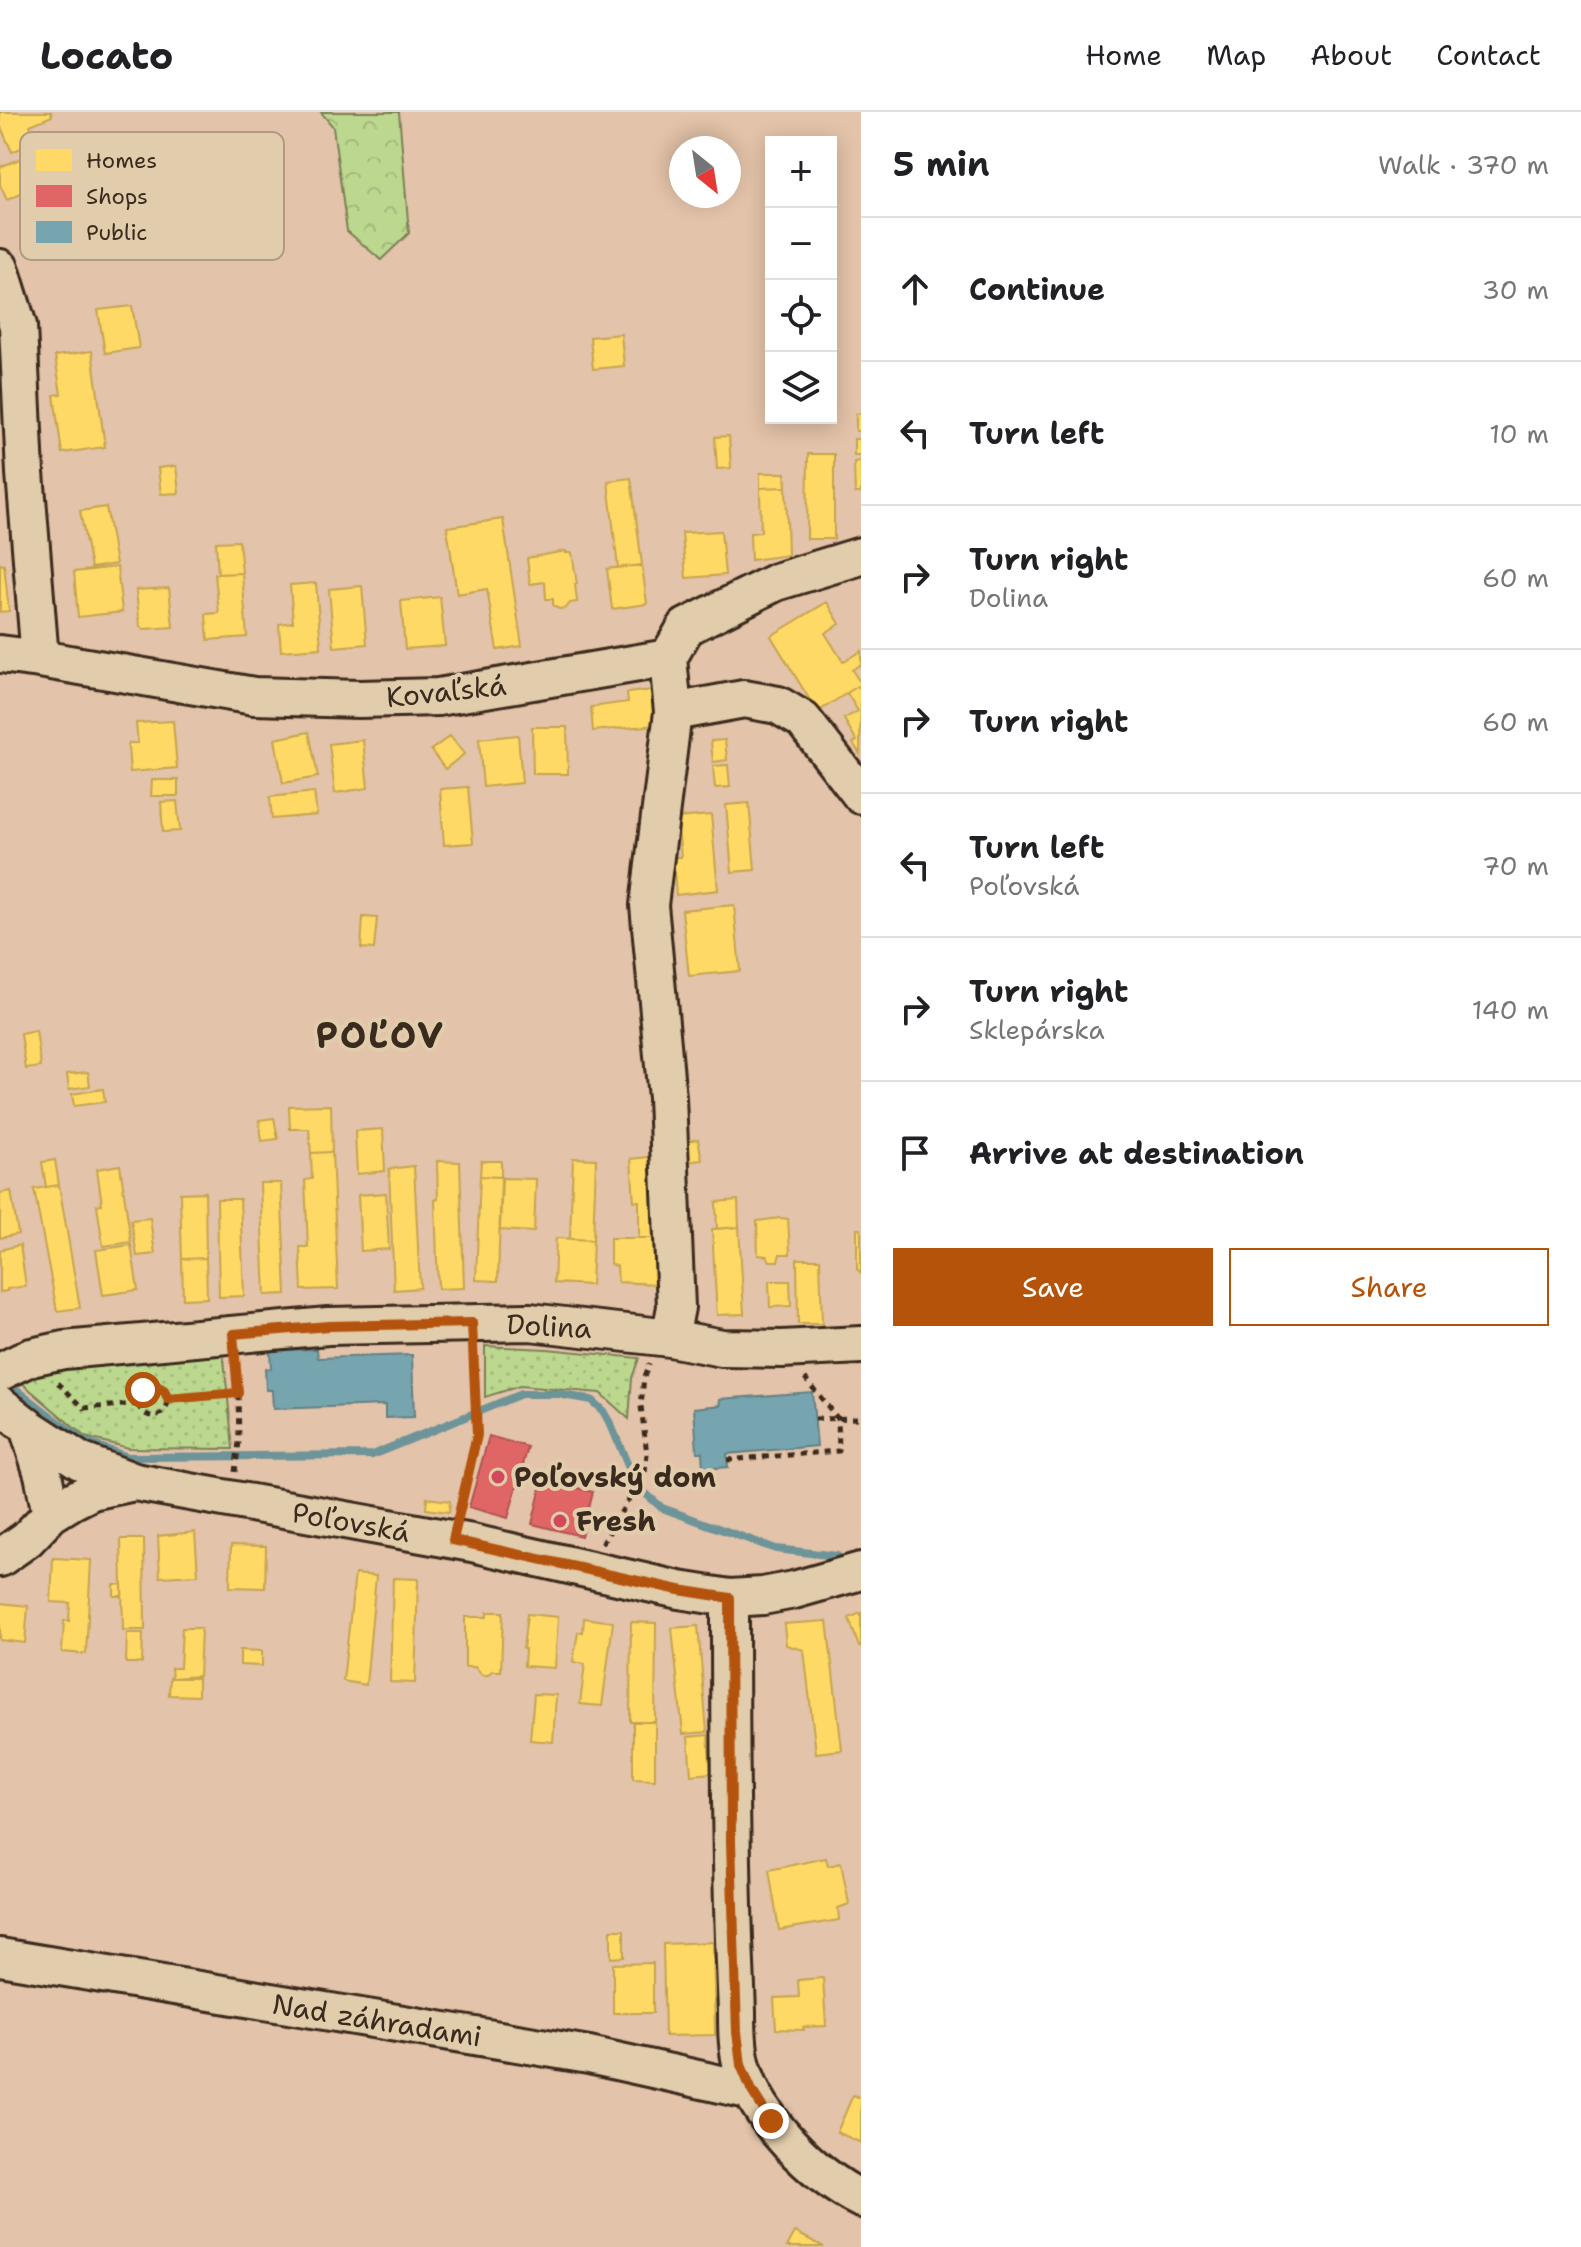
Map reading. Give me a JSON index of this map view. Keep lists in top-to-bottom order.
{
  "streets": {
    "street": [
      "Kovaľská",
      "Dolina",
      "Poľovská",
      "Nad záhradami"
    ]
  },
  "districts": ["POĽOV"],
  "places": ["Poľovský dom", "Fresh"],
  "legend": ["Homes", "Shops", "Public"],
  "north": "bottom right",
  "page": {
    "header": "Locato",
    "nav": [
      "Home",
      "Map",
      "About",
      "Contact"
    ],
    "heading": ["5 min", "Walk · 370 m"],
    "map_buttons": ["+", "−"],
    "list": [
      ["Continue", "30 m"],
      ["Turn left", "10 m"],
      ["Turn right", "Dolina", "60 m"],
      ["Turn right", "60 m"],
      ["Turn left", "Poľovská", "70 m"],
      ["Turn right", "Sklepárska", "140 m"],
      "Arrive at destination"
    ],
    "buttons": ["Save", "Share"]
  }
}
